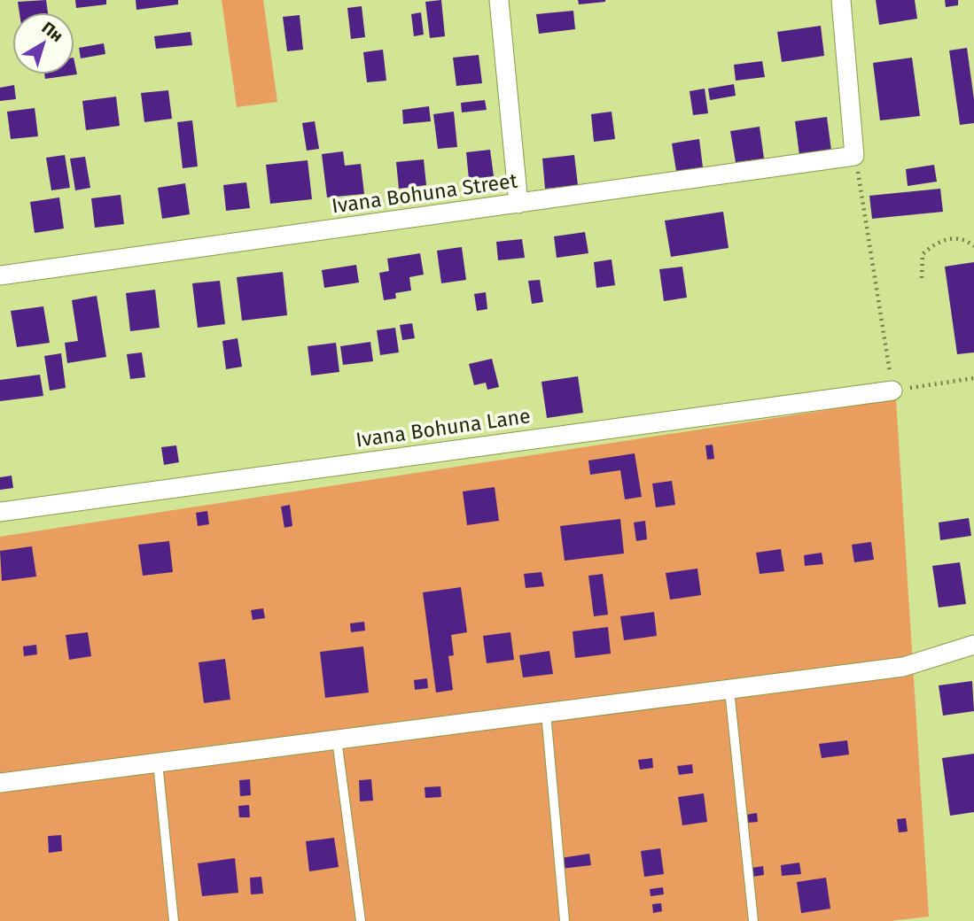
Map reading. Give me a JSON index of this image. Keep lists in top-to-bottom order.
{
  "streets": {
    "street": ["Ivana Bohuna Street", "Ivana Bohuna Lane"]
  },
  "north": "top right"
}
